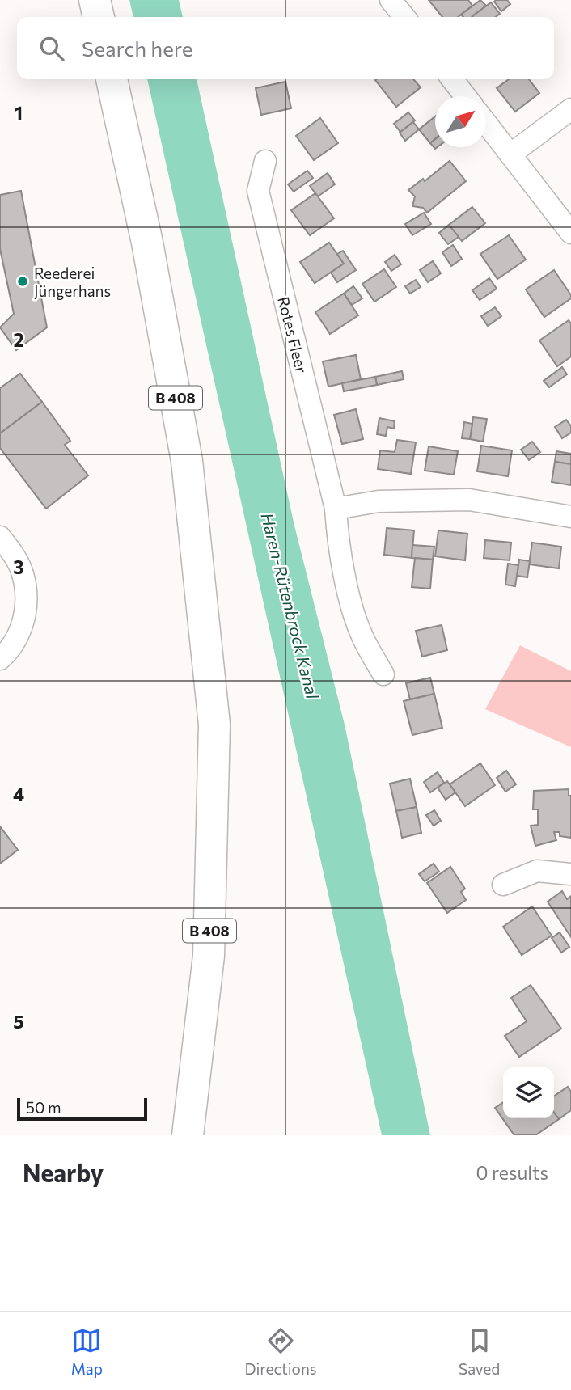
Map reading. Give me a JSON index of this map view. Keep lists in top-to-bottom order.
{
  "streets": {
    "main road": ["B 408"],
    "street": ["Rotes Fleer"]
  },
  "water": ["Haren-Rütenbrock Kanal"],
  "places": ["Reederei Jüngerhans"],
  "scale_bar": "50 m",
  "north": "top right",
  "page": {
    "search": "Search here",
    "scale": "50 m",
    "heading": ["Nearby", "0 results"],
    "nav": ["Map", "Directions", "Saved"]
  },
  "grid": {
    "rows": [
      "1",
      "2",
      "3",
      "4",
      "5"
    ]
  }
}
